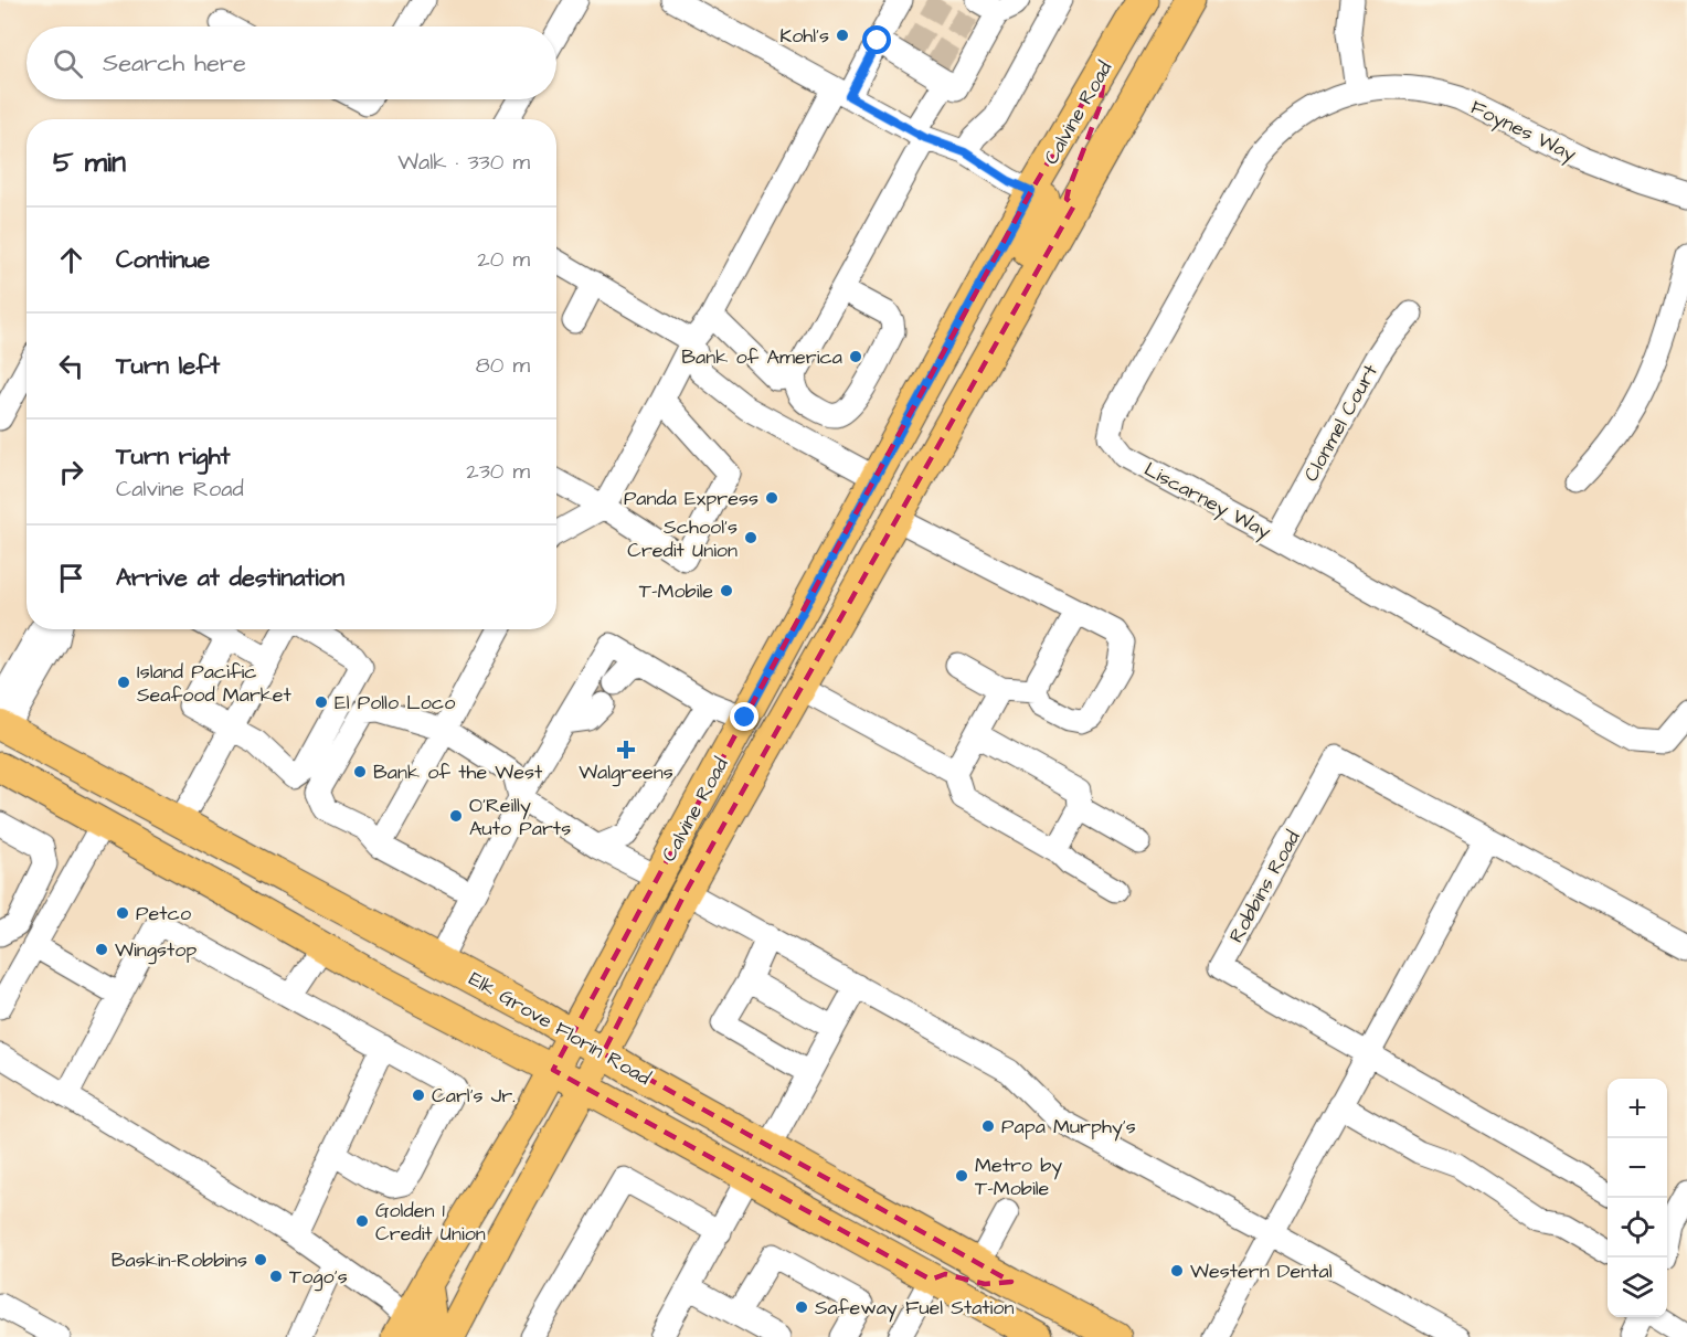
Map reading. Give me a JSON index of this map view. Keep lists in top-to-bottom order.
{
  "streets": {
    "main road": ["Calvine Road", "Elk Grove Florin Road"],
    "street": [
      "Foynes Way",
      "Clonmel Court",
      "Liscarney Way",
      "Robbins Road"
    ]
  },
  "crossings": [
    ["Calvine Road", "Elk Grove Florin Road"],
    ["Foynes Way", "Liscarney Way"],
    ["Clonmel Court", "Liscarney Way"]
  ],
  "places": {
    "other": [
      "Kohl's",
      "Bank of America",
      "Panda Express",
      "School's Credit Union",
      "T-Mobile",
      "Island Pacific Seafood Market",
      "El Pollo Loco",
      "Bank of the West",
      "O'Reilly Auto Parts",
      "Petco",
      "Wingstop",
      "Carl's Jr.",
      "Papa Murphy's",
      "Metro by T-Mobile",
      "Golden 1 Credit Union",
      "Baskin-Robbins",
      "Western Dental",
      "Togo's",
      "Safeway Fuel Station"
    ],
    "health": ["Walgreens"]
  },
  "page": {
    "search": "Search here",
    "heading": ["5 min", "Walk · 330 m"],
    "list": [
      ["Continue", "20 m"],
      ["Turn left", "80 m"],
      ["Turn right", "Calvine Road", "230 m"],
      "Arrive at destination"
    ],
    "map_buttons": ["+", "−"]
  }
}
